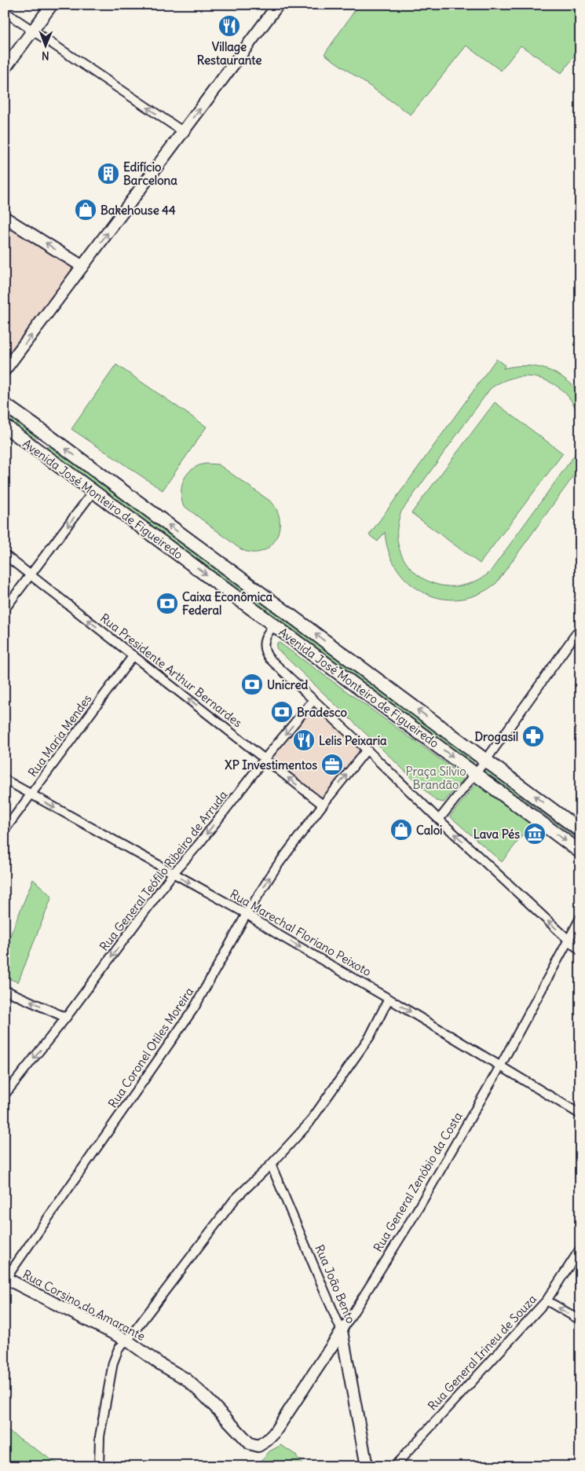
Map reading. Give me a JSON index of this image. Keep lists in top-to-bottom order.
{
  "streets": {
    "main road": ["Avenida José Monteiro de Figueiredo"],
    "street": [
      "Rua Presidente Arthur Bernardes",
      "Rua Maria Mendes",
      "Rua General Teófilo Ribeiro de Arruda",
      "Rua Marechal Floriano Peixoto",
      "Rua Coronel Otiles Moreira",
      "Rua General Zenóbio da Costa",
      "Rua João Bento",
      "Rua Corsino do Amarante",
      "Rua General Irineu de Souza"
    ]
  },
  "crossings": [
    ["Rua Presidente Arthur Bernardes", "Rua Maria Mendes"],
    ["Rua Presidente Arthur Bernardes", "Rua General Teófilo Ribeiro de Arruda"],
    ["Rua Presidente Arthur Bernardes", "Rua Coronel Otiles Moreira"],
    ["Rua Maria Mendes", "Rua Marechal Floriano Peixoto"],
    ["Rua General Teófilo Ribeiro de Arruda", "Rua Marechal Floriano Peixoto"],
    ["Rua Marechal Floriano Peixoto", "Rua Coronel Otiles Moreira"],
    ["Rua Marechal Floriano Peixoto", "Rua General Zenóbio da Costa"],
    ["Rua Coronel Otiles Moreira", "Rua Corsino do Amarante"],
    ["Rua General Zenóbio da Costa", "Rua João Bento"],
    ["Rua General Zenóbio da Costa", "Rua Corsino do Amarante"]
  ],
  "one_way": ["Rua Presidente Arthur Bernardes", "Rua General Teófilo Ribeiro de Arruda", "Rua Marechal Floriano Peixoto"],
  "parks": ["Praça Sílvio Brandão"],
  "places": {
    "restaurant": ["Village Restaurante", "Lelis Peixaria"],
    "building": ["Edifício Barcelona"],
    "shop": ["Bakehouse 44", "Caloi"],
    "bank": ["Caixa Econômica Federal", "Unicred", "Bradesco"],
    "pharmacy": ["Drogasil"],
    "office": ["XP Investimentos"],
    "museum": ["Lava Pés"]
  },
  "north": "bottom"
}
